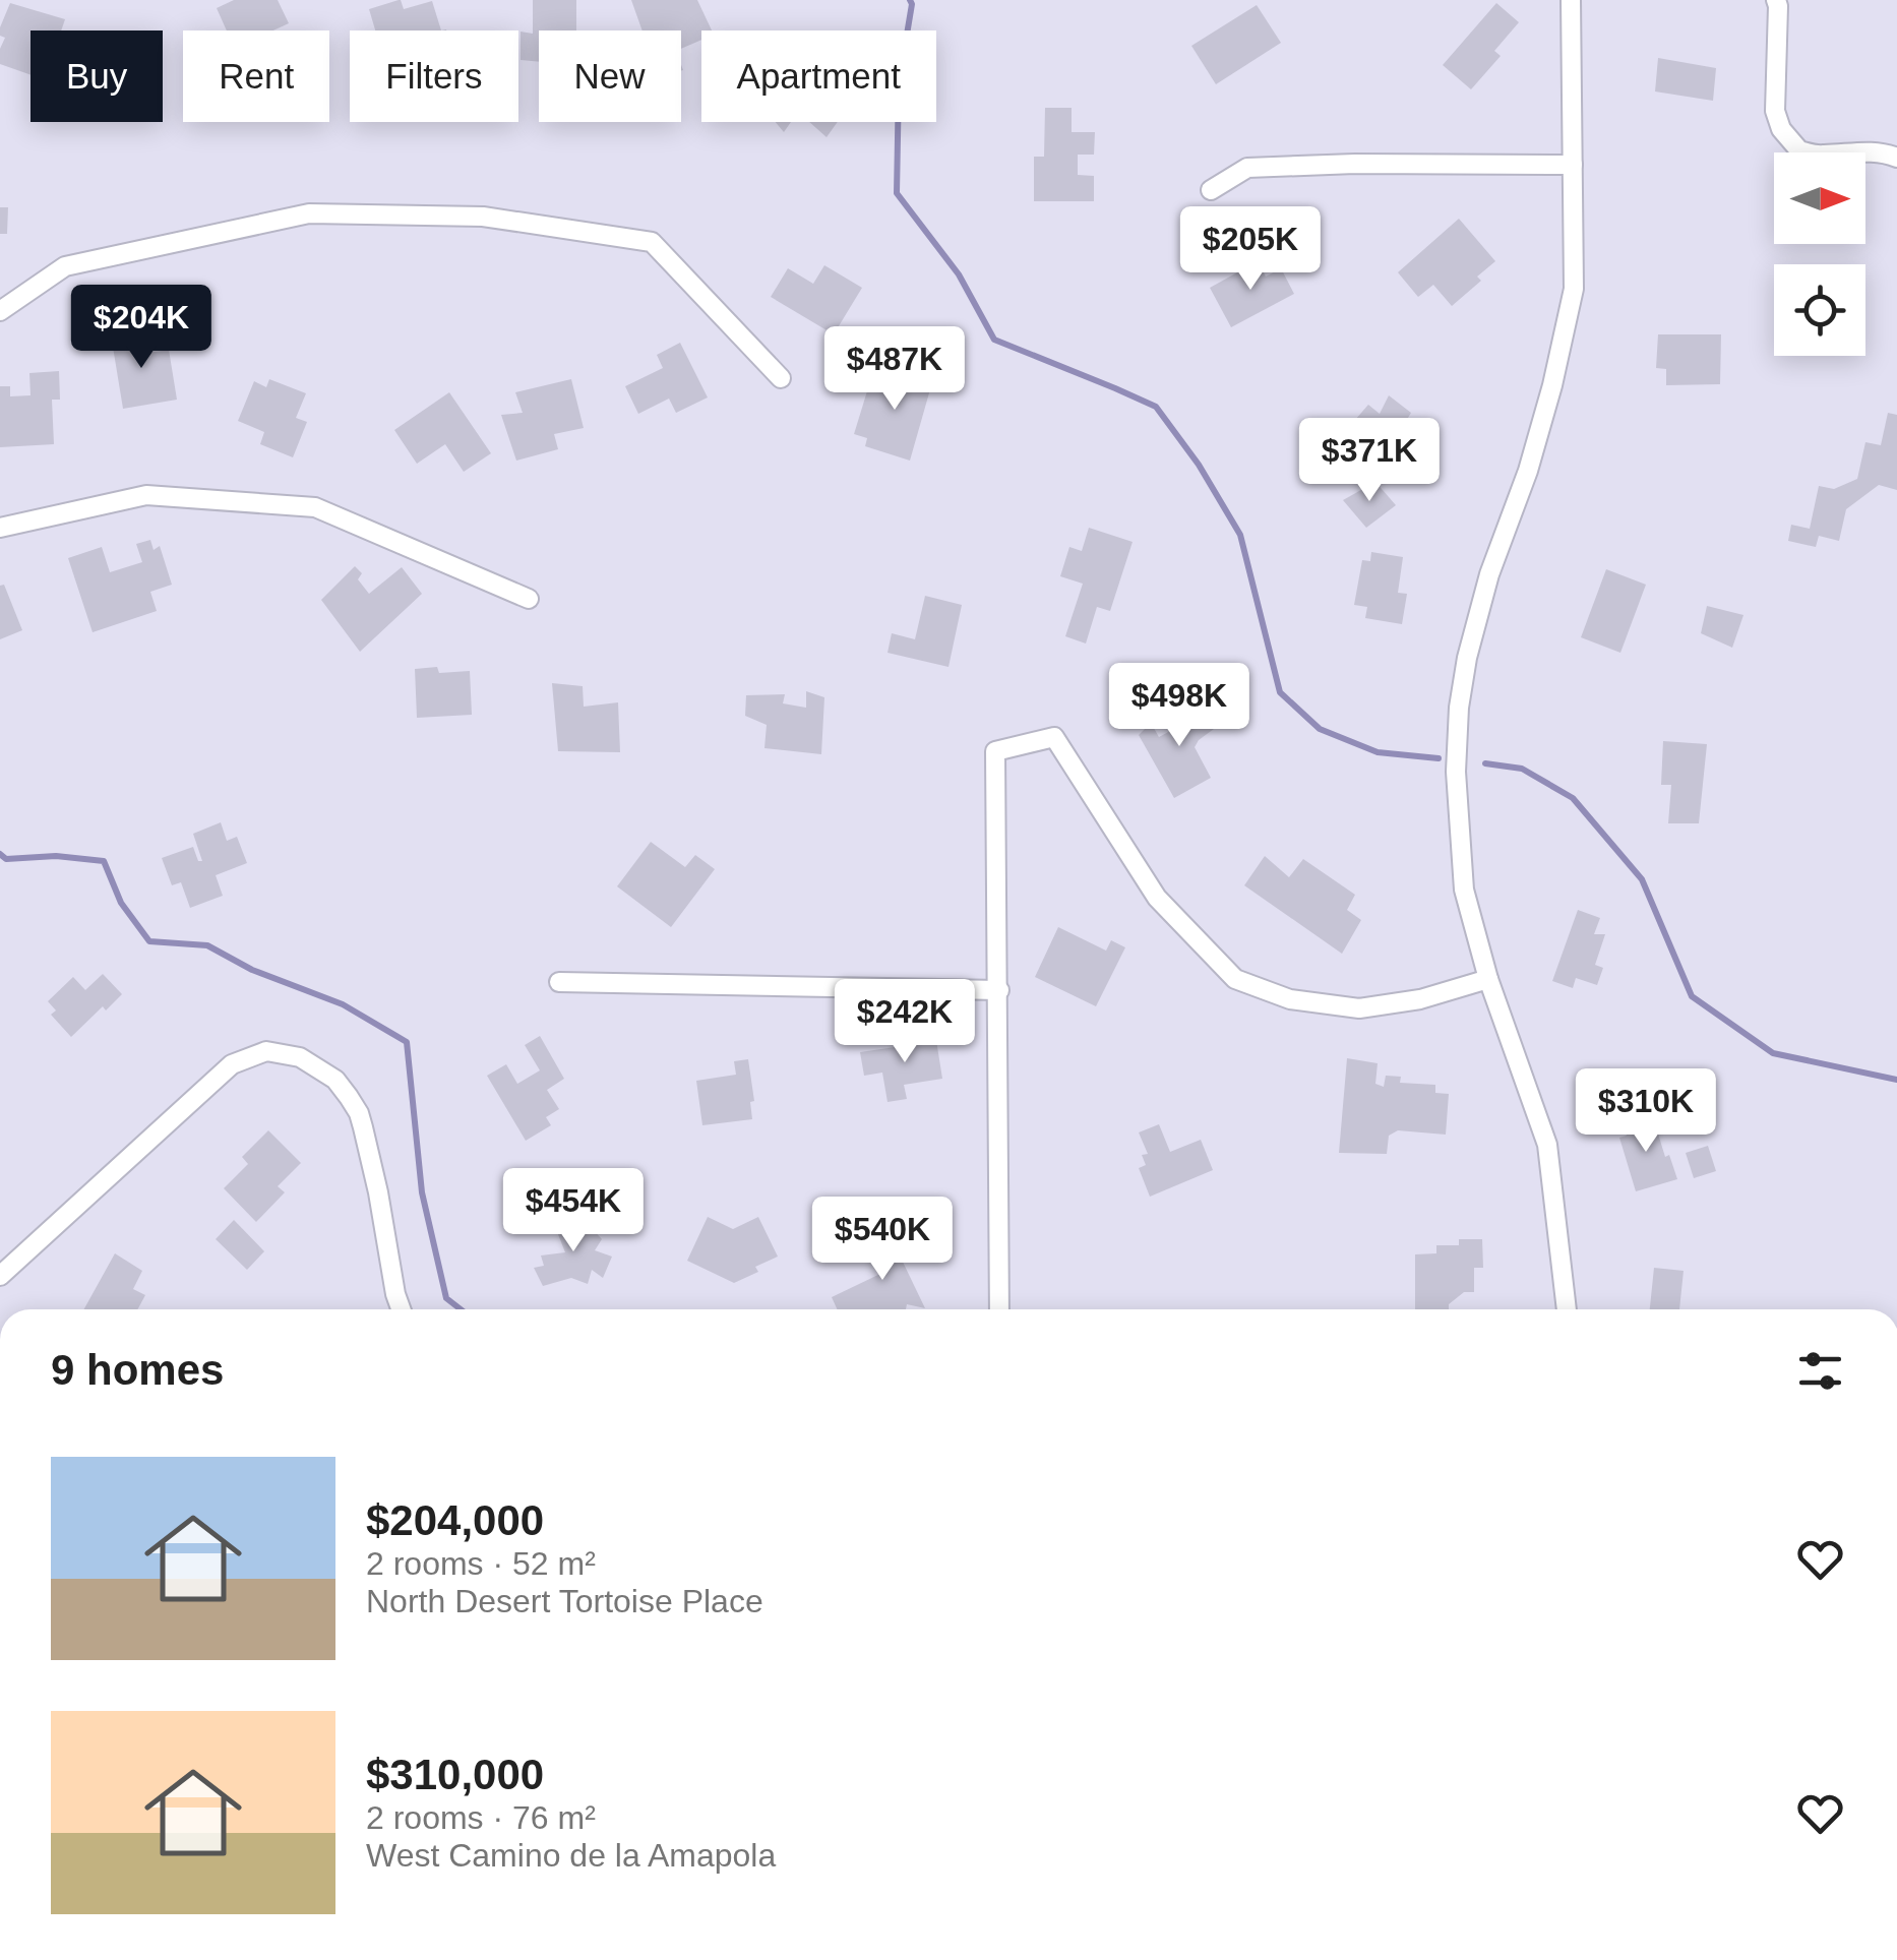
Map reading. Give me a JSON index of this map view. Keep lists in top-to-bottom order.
{
  "north": "right",
  "page": {
    "chip": [
      "Buy",
      "Rent",
      "Filters",
      "New",
      "Apartment"
    ],
    "price": [
      "$205K",
      "$204K",
      "$487K",
      "$371K",
      "$498K",
      "$242K",
      "$310K",
      "$454K",
      "$540K"
    ],
    "heading": "9 homes",
    "list": [
      {
        "name": "$204,000",
        "note": "2 rooms · 52 m² · North Desert Tortoise Place"
      },
      {
        "name": "$310,000",
        "note": "2 rooms · 76 m² · West Camino de la Amapola"
      }
    ]
  }
}
